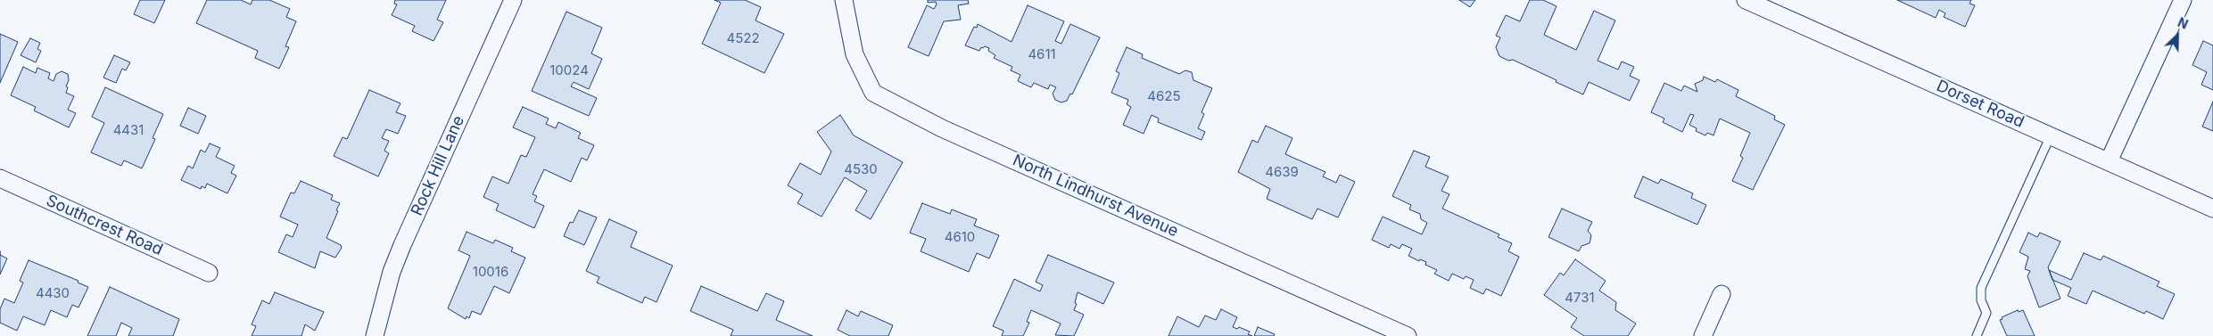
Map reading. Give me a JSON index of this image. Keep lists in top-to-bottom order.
{
  "streets": {
    "street": [
      "Dorset Road",
      "Rock Hill Lane",
      "North Lindhurst Avenue",
      "Southcrest Road"
    ]
  },
  "house_numbers": [
    "4522",
    "4611",
    "10024",
    "4625",
    "4431",
    "4530",
    "4639",
    "4610",
    "10016",
    "4430",
    "4731"
  ],
  "north": "top right"
}
